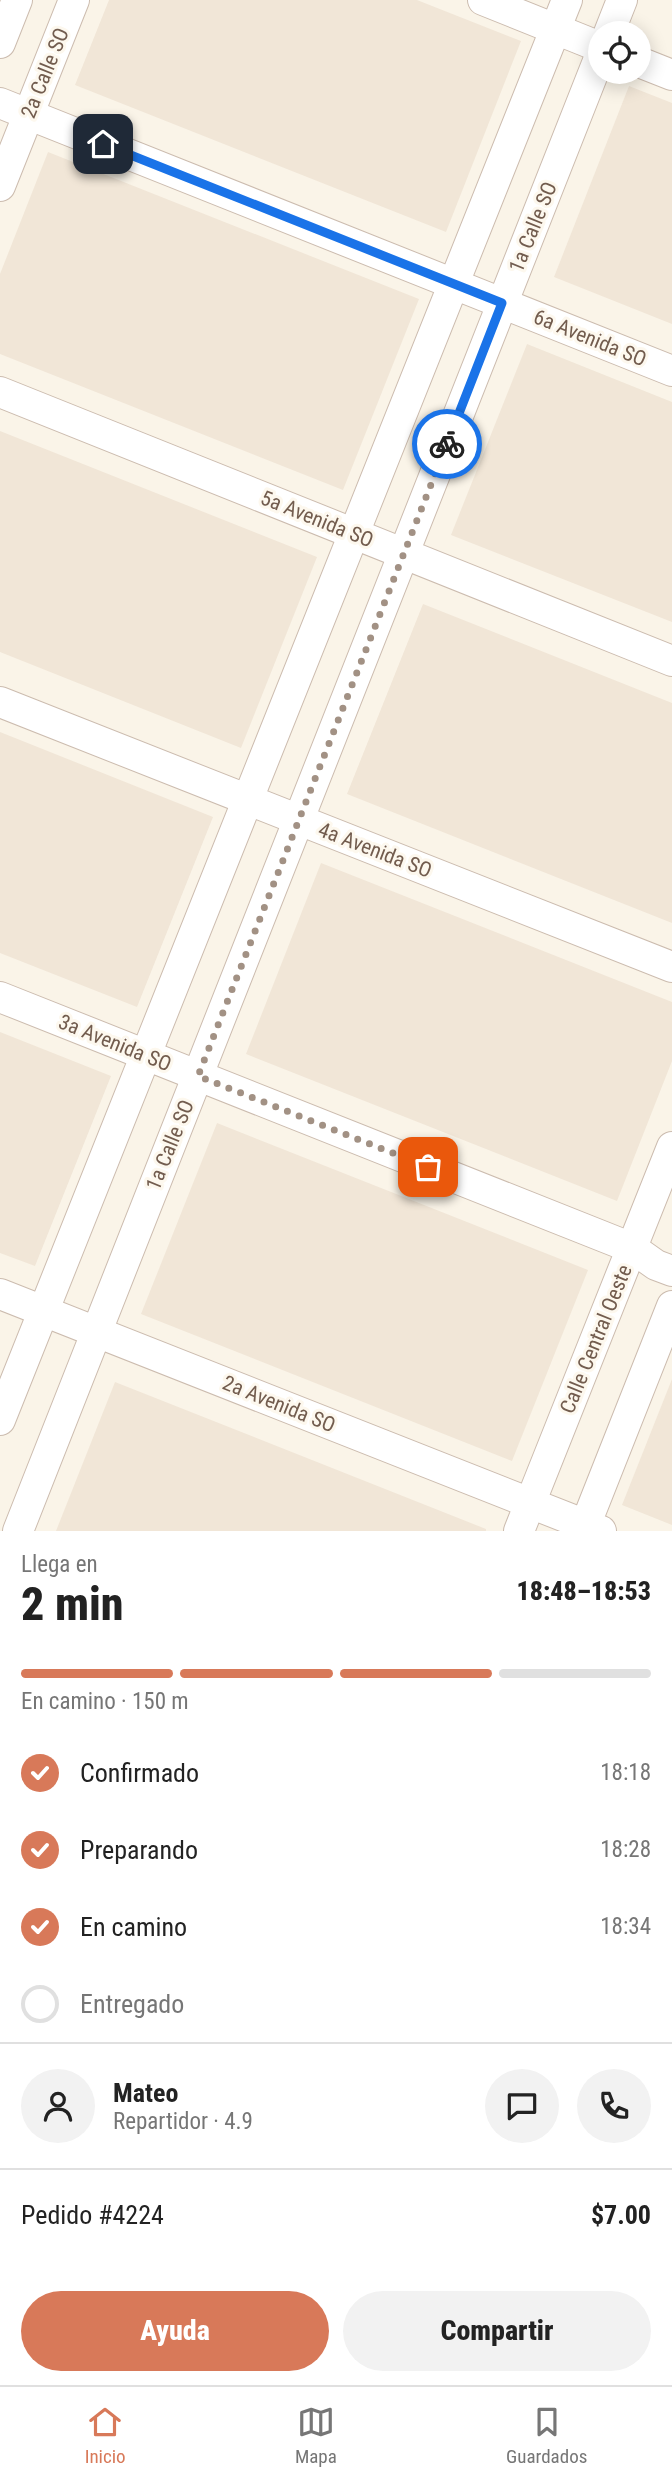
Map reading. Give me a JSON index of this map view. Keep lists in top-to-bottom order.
{
  "streets": {
    "street": [
      "2a Calle SO",
      "1a Calle SO",
      "6a Avenida SO",
      "5a Avenida SO",
      "4a Avenida SO",
      "3a Avenida SO",
      "Calle Central Oeste",
      "2a Avenida SO"
    ]
  },
  "crossings": [
    ["2a Calle SO", "6a Avenida SO"],
    ["1a Calle SO", "6a Avenida SO"],
    ["1a Calle SO", "5a Avenida SO"],
    ["1a Calle SO", "4a Avenida SO"],
    ["1a Calle SO", "3a Avenida SO"],
    ["1a Calle SO", "2a Avenida SO"],
    ["3a Avenida SO", "Calle Central Oeste"],
    ["Calle Central Oeste", "2a Avenida SO"]
  ],
  "page": {
    "heading": ["2 min", "Llega en", "18:48–18:53"],
    "panel": [
      "Mateo",
      "Repartidor · 4.9",
      "Pedido #4224",
      "$7.00"
    ],
    "bar": "En camino · 150 m",
    "list": [
      ["Confirmado", "18:18"],
      ["Preparando", "18:28"],
      ["En camino", "18:34"],
      "Entregado"
    ],
    "buttons": ["Ayuda", "Compartir"],
    "tabs": ["Inicio", "Mapa", "Guardados"]
  }
}
